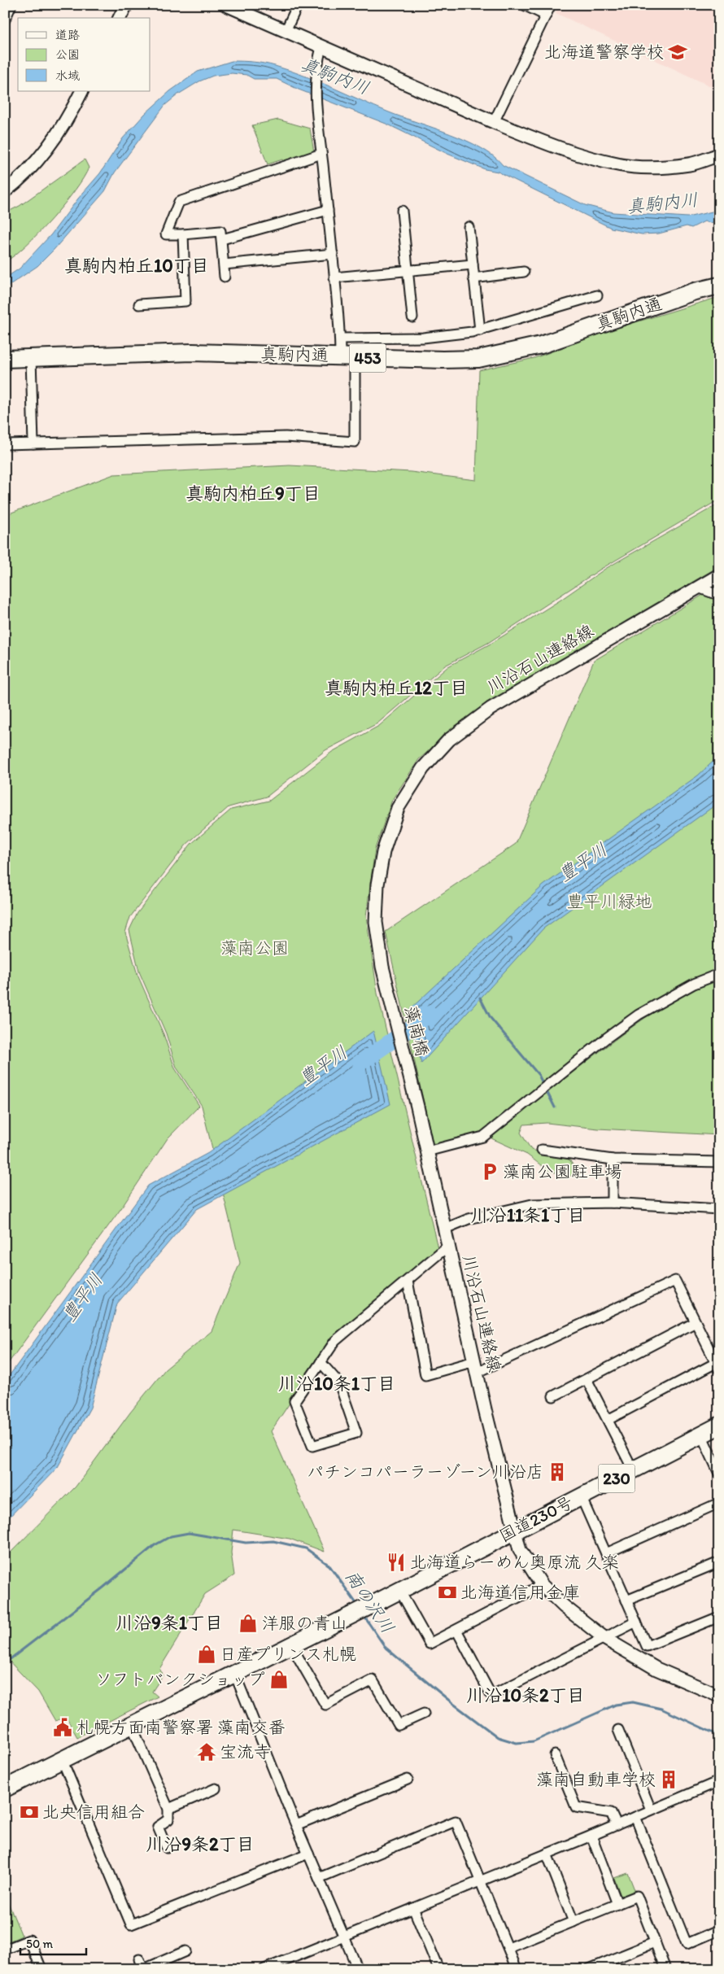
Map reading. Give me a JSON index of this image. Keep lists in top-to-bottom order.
{
  "streets": {
    "highway": [
      "真駒内通",
      "453",
      "230",
      "国道230号"
    ],
    "street": ["川沿石山連絡線", "藻南橋"]
  },
  "crossings": [
    ["川沿石山連絡線", "藻南橋"],
    ["川沿石山連絡線", "国道230号"]
  ],
  "districts": [
    "真駒内柏丘10丁目",
    "真駒内柏丘9丁目",
    "真駒内柏丘12丁目",
    "川沿11条1丁目",
    "川沿10条1丁目",
    "川沿9条1丁目",
    "川沿10条2丁目",
    "川沿9条2丁目"
  ],
  "water": ["真駒内川", "豊平川", "南の沢川"],
  "parks": ["豊平川緑地", "藻南公園"],
  "places": {
    "school or university": ["北海道警察学校"],
    "parking": ["藻南公園駐車場"],
    "building": ["パチンコパーラーゾーン川沿店", "藻南自動車学校"],
    "restaurant": ["北海道らーめん奥原流 久楽"],
    "bank": ["北海道信用金庫", "北央信用組合"],
    "shop": ["洋服の青山", "日産プリンス札幌", "ソフトバンクショップ"],
    "public building": ["札幌方面南警察署 藻南交番"],
    "temple": ["宝流寺"]
  },
  "legend": ["道路", "公園", "水域"],
  "scale_bar": "50 m"
}
